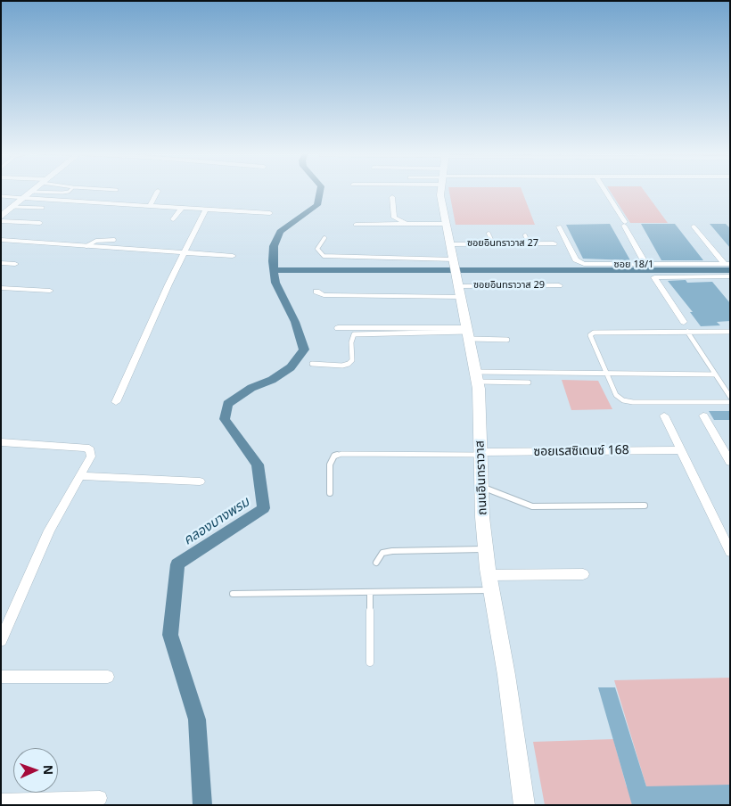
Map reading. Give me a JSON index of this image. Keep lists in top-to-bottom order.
{
  "streets": {
    "street": [
      "ซอยอินทราวาส 27",
      "ซอย 18/1",
      "ซอยอินทราวาส 29",
      "ซอยเรสซิเดนซ์ 168",
      "ถนนอินทราวาส"
    ]
  },
  "crossings": [
    ["ซอยอินทราวาส 27", "ถนนอินทราวาส"],
    ["ซอยอินทราวาส 29", "ถนนอินทราวาส"],
    ["ซอยเรสซิเดนซ์ 168", "ถนนอินทราวาส"]
  ],
  "water": ["คลองบางพรม"],
  "north": "right"
}
